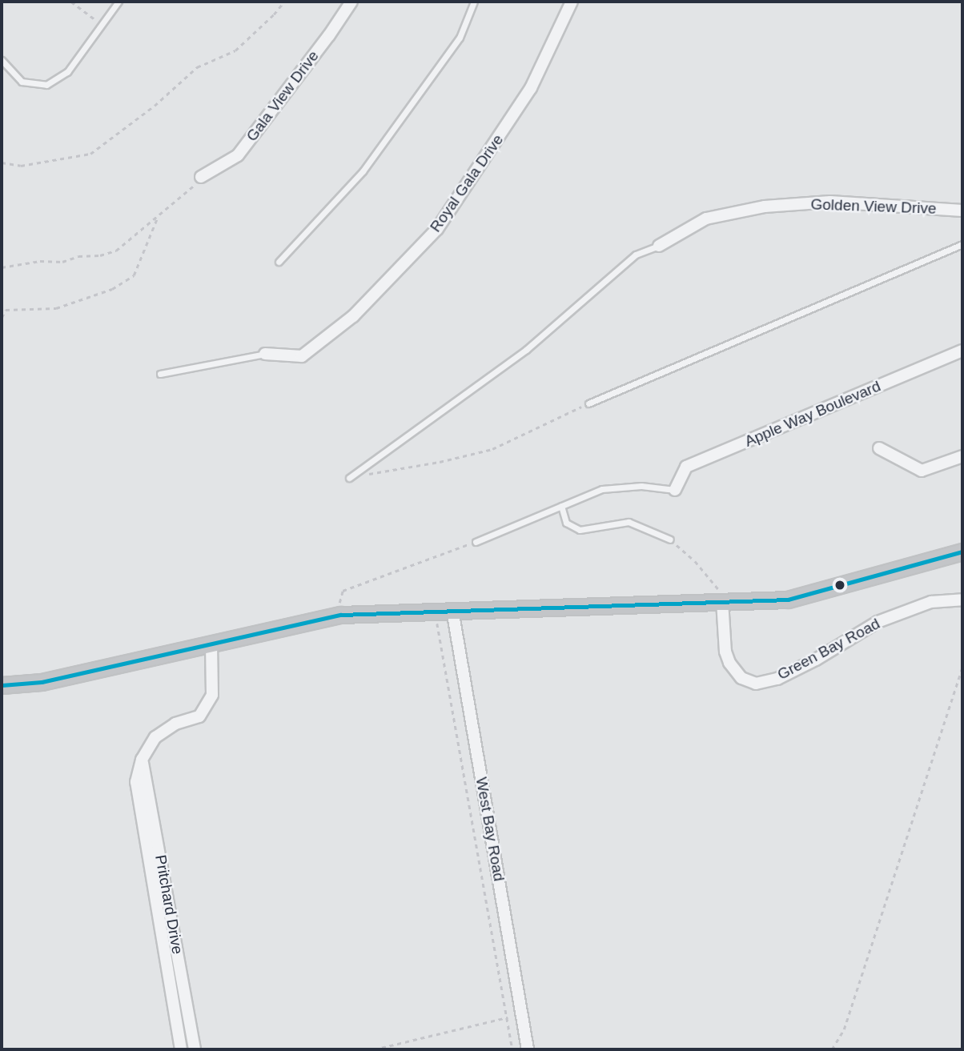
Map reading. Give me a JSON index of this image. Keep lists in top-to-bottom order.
{
  "streets": {
    "street": [
      "Gala View Drive",
      "Royal Gala Drive",
      "Golden View Drive",
      "Apple Way Boulevard",
      "Green Bay Road",
      "West Bay Road",
      "Pritchard Drive"
    ]
  }
}
